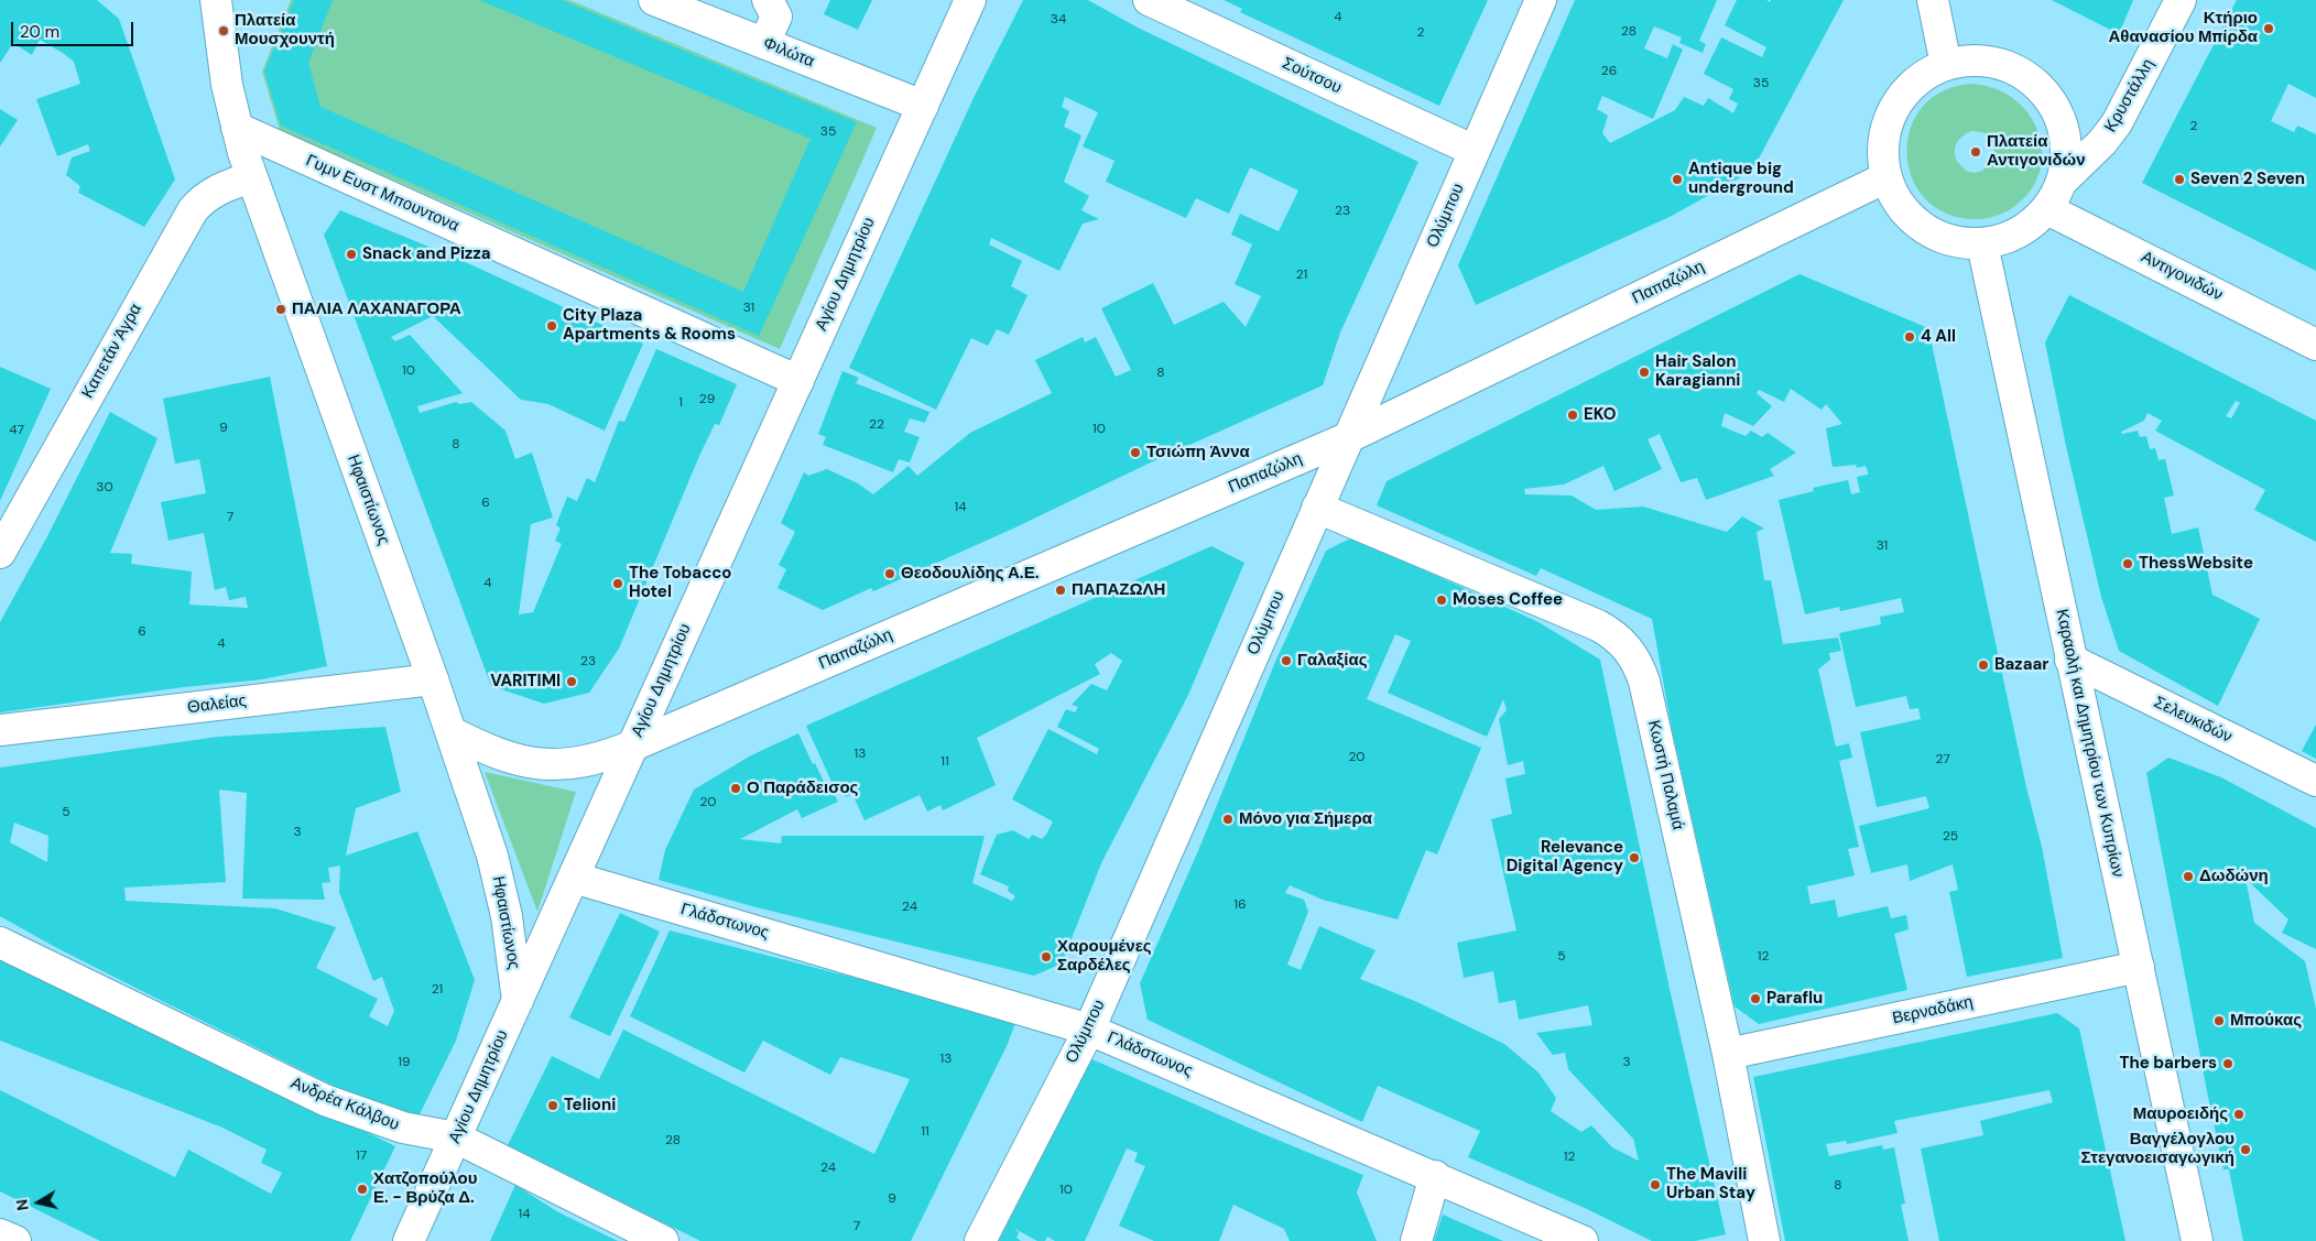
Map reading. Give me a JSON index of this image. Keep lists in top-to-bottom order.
{
  "streets": {
    "street": [
      "Φιλώτα",
      "Σούτσου",
      "Κρυστάλλη",
      "Γυμν Ευστ Μπουντονα",
      "Ολύμπου",
      "Αγίου Δημητρίου",
      "Αντιγονιδών",
      "Παπαζώλη",
      "Καπετάν Άγρα",
      "Ηφαιστίωνος",
      "Θαλείας",
      "Σελευκιδών",
      "Καραολή και Δημητρίου των Κυπρίων",
      "Κωστή Παλαμά",
      "Γλάδστωνος",
      "Βερναδάκη",
      "Ανδρέα Κάλβου"
    ]
  },
  "crossings": [
    ["Φιλώτα", "Αγίου Δημητρίου"],
    ["Σούτσου", "Ολύμπου"],
    ["Κρυστάλλη", "Αντιγονιδών"],
    ["Κρυστάλλη", "Παπαζώλη"],
    ["Κρυστάλλη", "Καραολή και Δημητρίου των Κυπρίων"],
    ["Γυμν Ευστ Μπουντονα", "Αγίου Δημητρίου"],
    ["Γυμν Ευστ Μπουντονα", "Ηφαιστίωνος"],
    ["Ολύμπου", "Παπαζώλη"],
    ["Ολύμπου", "Κωστή Παλαμά"],
    ["Ολύμπου", "Γλάδστωνος"],
    ["Αγίου Δημητρίου", "Παπαζώλη"],
    ["Αγίου Δημητρίου", "Ηφαιστίωνος"],
    ["Αγίου Δημητρίου", "Γλάδστωνος"],
    ["Αγίου Δημητρίου", "Ανδρέα Κάλβου"],
    ["Αντιγονιδών", "Παπαζώλη"],
    ["Αντιγονιδών", "Καραολή και Δημητρίου των Κυπρίων"],
    ["Παπαζώλη", "Ηφαιστίωνος"],
    ["Παπαζώλη", "Καραολή και Δημητρίου των Κυπρίων"],
    ["Καπετάν Άγρα", "Ηφαιστίωνος"],
    ["Ηφαιστίωνος", "Θαλείας"],
    ["Σελευκιδών", "Καραολή και Δημητρίου των Κυπρίων"],
    ["Καραολή και Δημητρίου των Κυπρίων", "Βερναδάκη"],
    ["Κωστή Παλαμά", "Βερναδάκη"]
  ],
  "places": [
    "Κτήριο Αθανασίου Μπίρδα",
    "Πλατεία Μουσχουντή",
    "Πλατεία Αντιγονιδών",
    "Antique big underground",
    "Seven 2 Seven",
    "Snack and Pizza",
    "ΠΑΛΙΑ ΛΑΧΑΝΑΓΟΡΑ",
    "City Plaza Apartments & Rooms",
    "4 All",
    "Hair Salon Karagianni",
    "EKO",
    "Τσιώπη Άννα",
    "ThessWebsite",
    "Θεοδουλίδης Α.Ε.",
    "The Tobacco Hotel",
    "ΠΑΠΑΖΩΛΗ",
    "Moses Coffee",
    "Γαλαξίας",
    "Bazaar",
    "VARITIMI",
    "Ο Παράδεισος",
    "Μόνο για Σήμερα",
    "Relevance Digital Agency",
    "Δωδώνη",
    "Χαρουμένες Σαρδέλες",
    "Paraflu",
    "Μπούκας",
    "The barbers",
    "Telioni",
    "Μαυροειδής",
    "Βαγγέλογλου Στεγανοεισαγωγική",
    "The Mavili Urban Stay",
    "Χατζοπούλου Ε. - Βρύζα Δ."
  ],
  "house_numbers": [
    "4",
    "34",
    "28",
    "2",
    "26",
    "35",
    "2",
    "35",
    "23",
    "21",
    "31",
    "10",
    "8",
    "29",
    "1",
    "22",
    "9",
    "10",
    "47",
    "8",
    "30",
    "6",
    "14",
    "7",
    "31",
    "4",
    "6",
    "4",
    "23",
    "13",
    "20",
    "27",
    "11",
    "20",
    "5",
    "3",
    "25",
    "16",
    "24",
    "5",
    "12",
    "21",
    "13",
    "19",
    "3",
    "11",
    "28",
    "17",
    "12",
    "24",
    "8",
    "10",
    "9",
    "14",
    "7"
  ],
  "scale_bar": "20 m",
  "north": "left"
}
